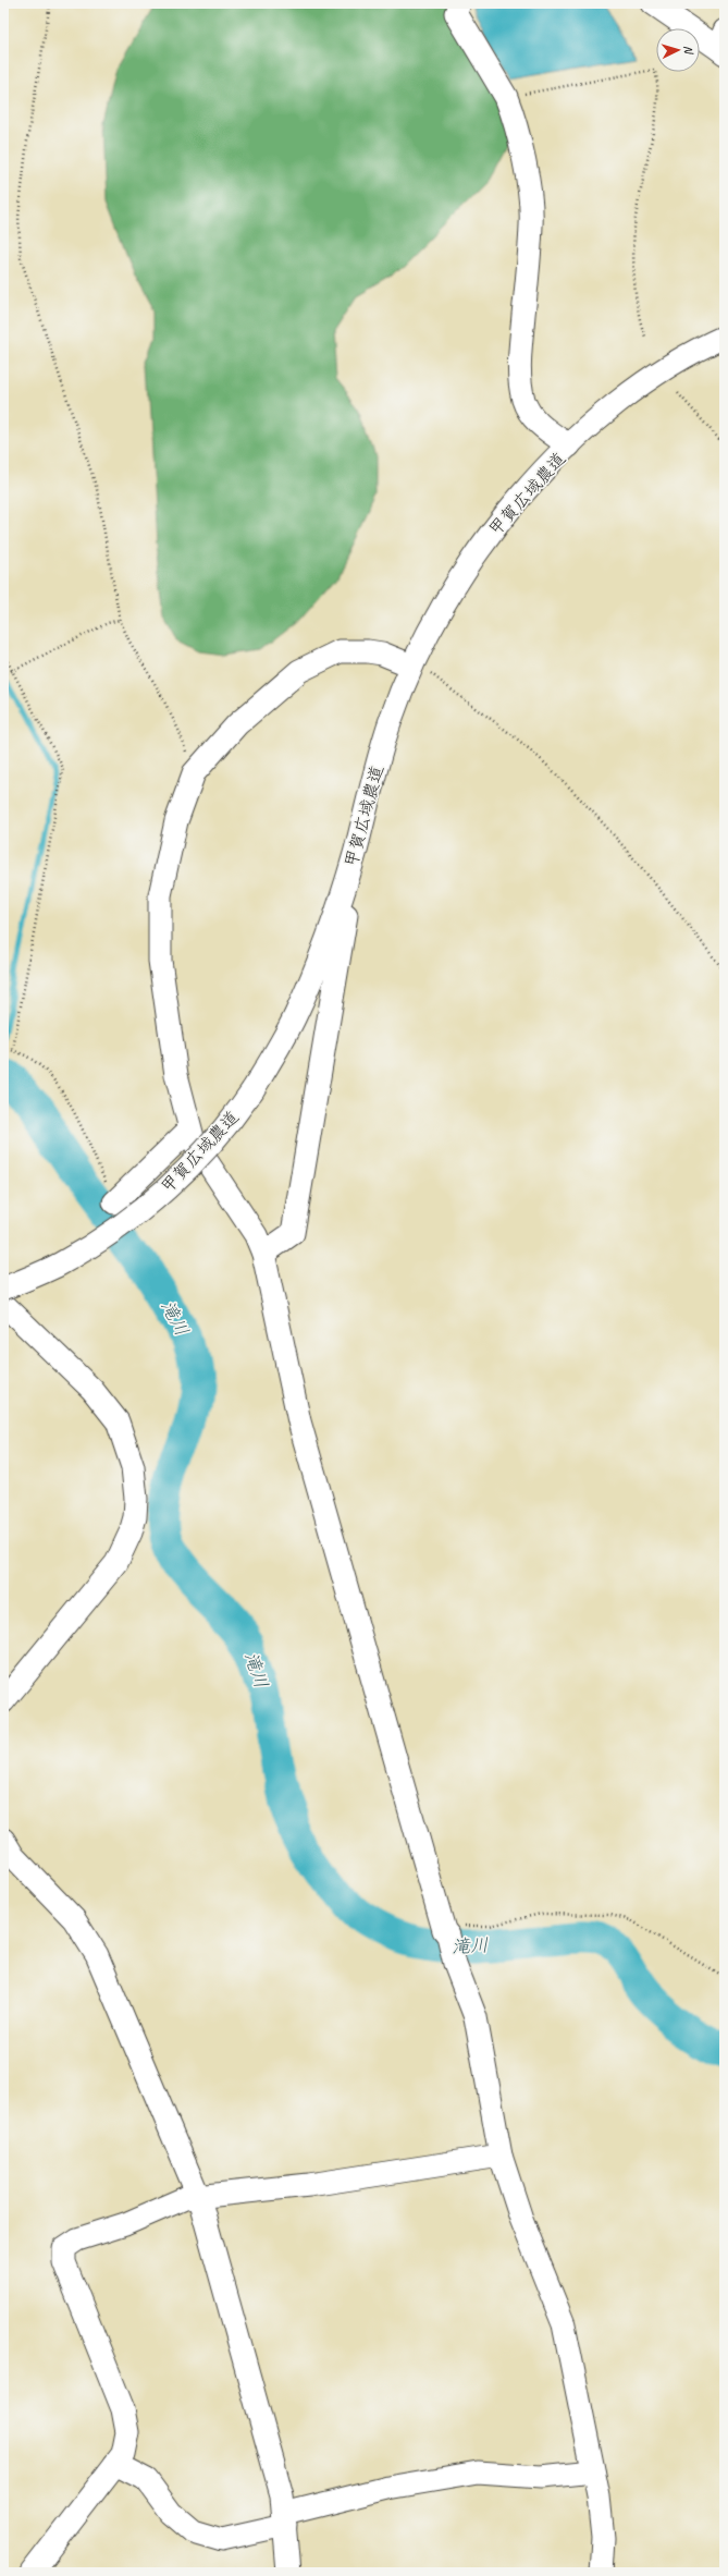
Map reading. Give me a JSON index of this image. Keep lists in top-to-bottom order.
{
  "streets": {
    "street": ["甲賀広域農道"]
  },
  "water": ["滝川"],
  "north": "right"
}
